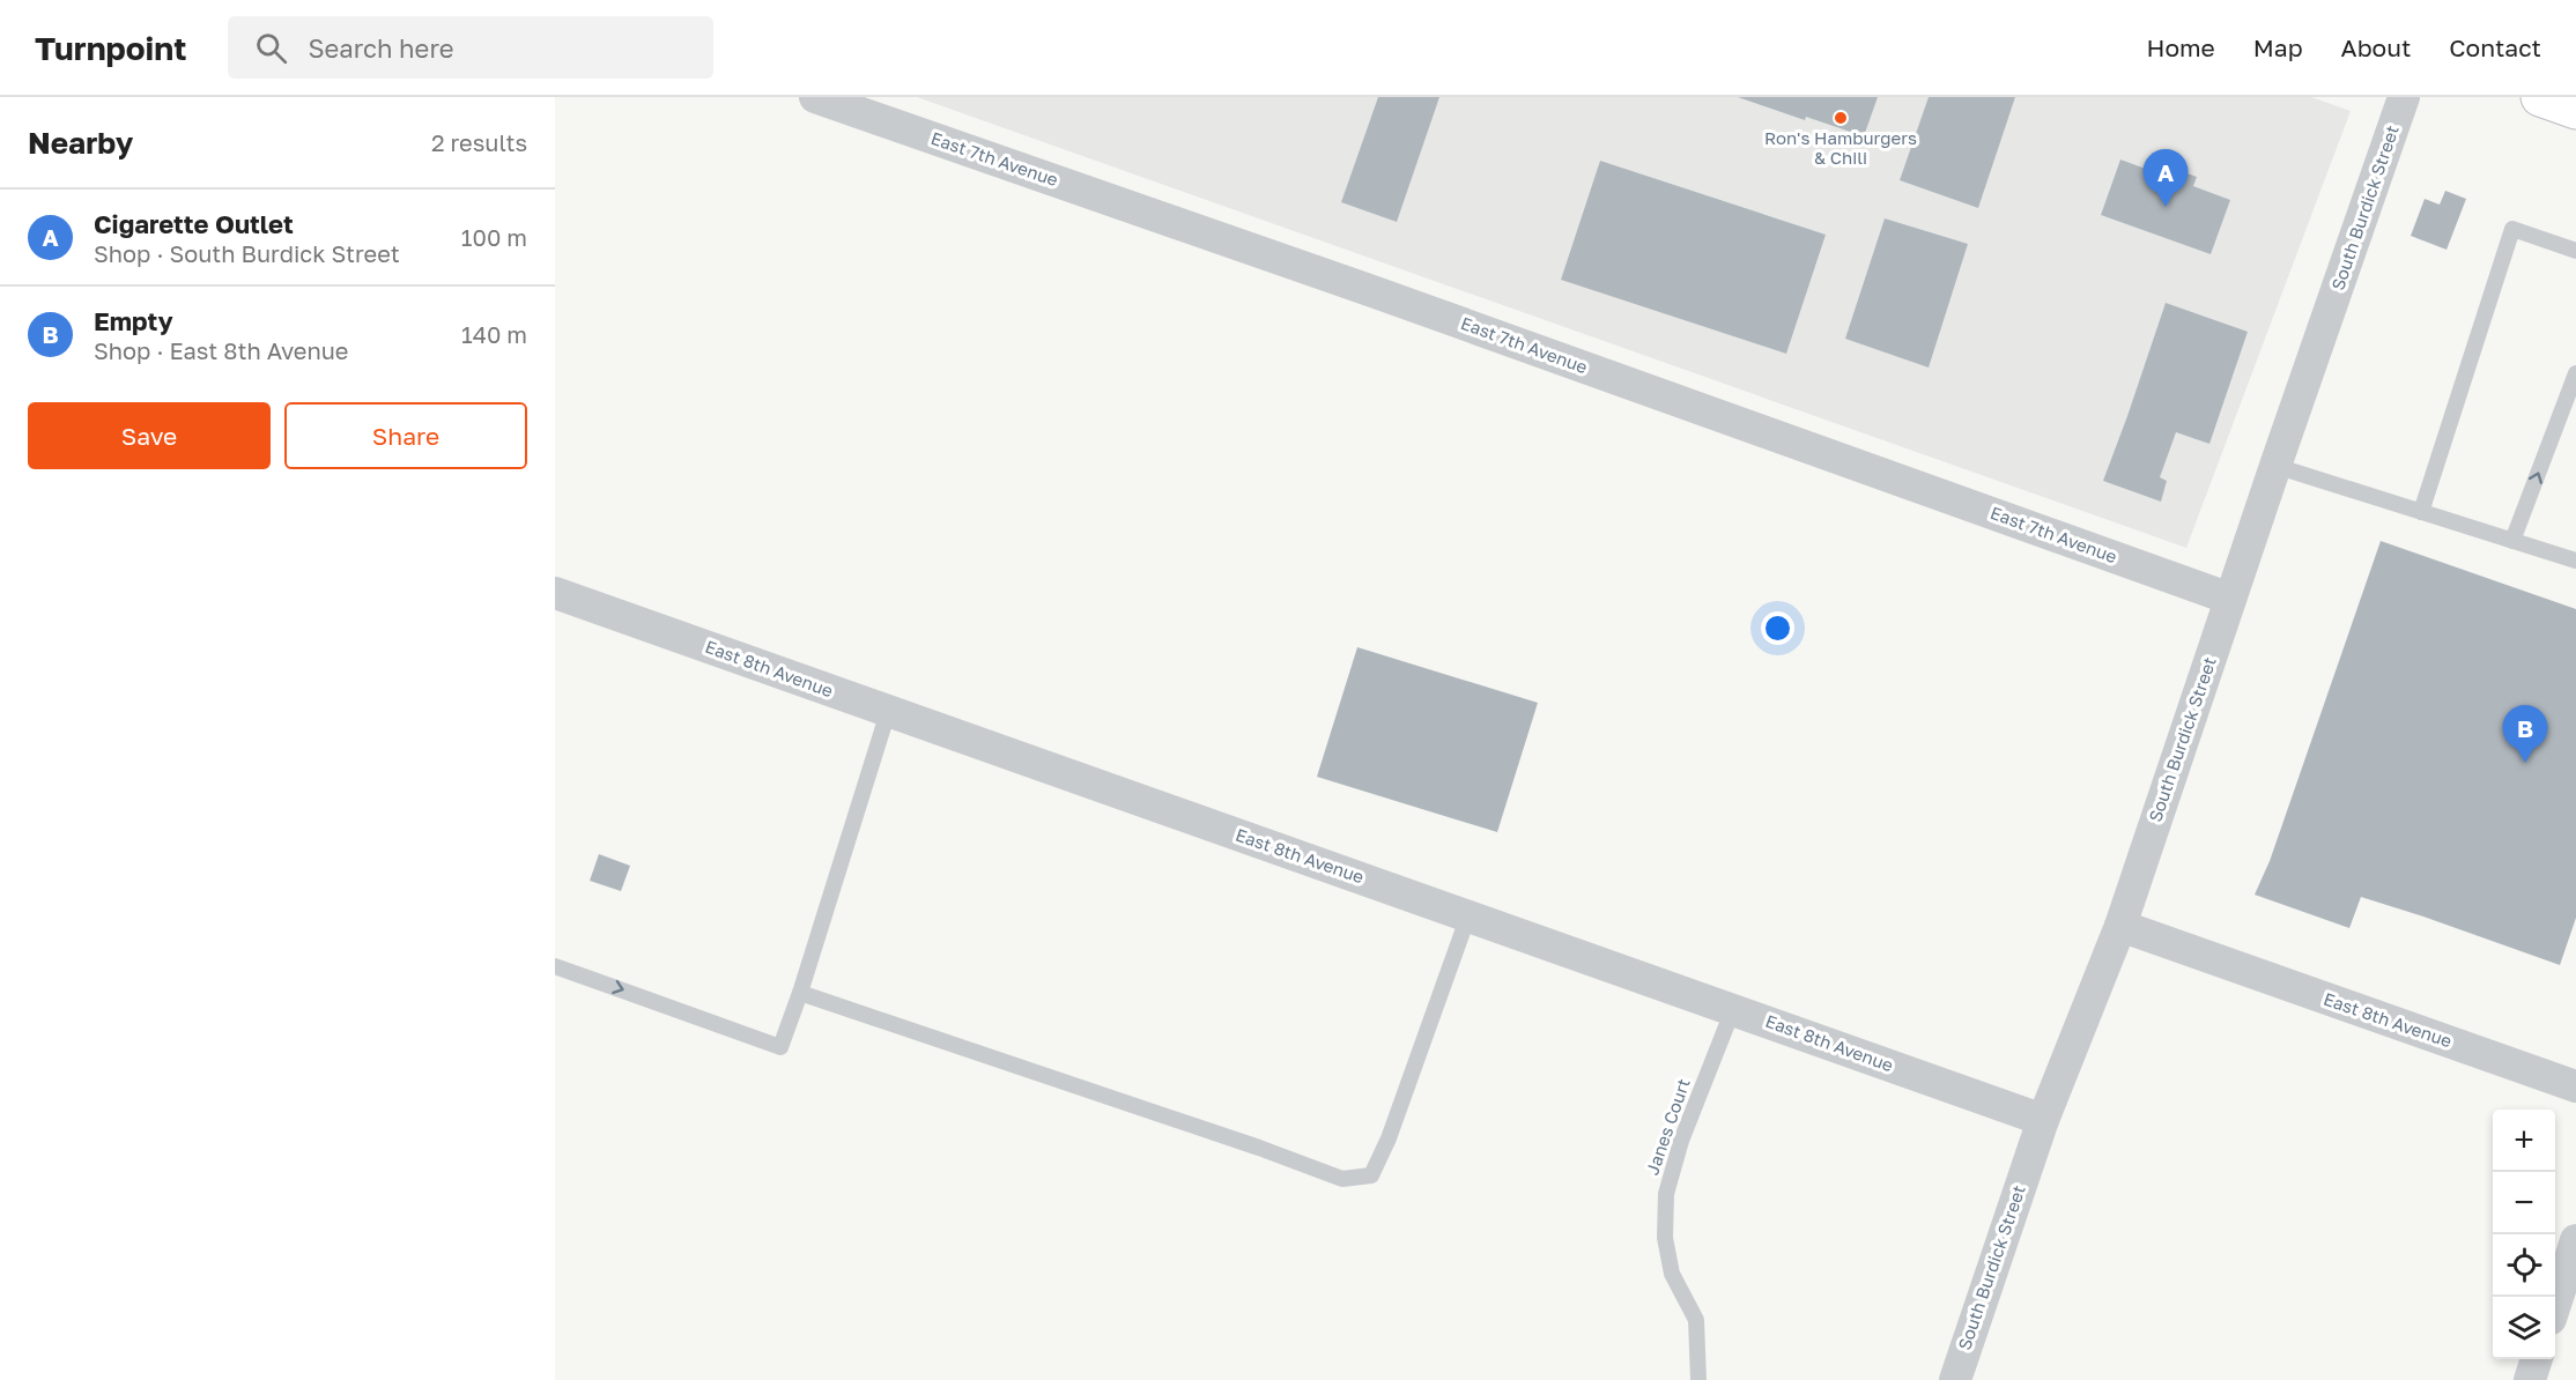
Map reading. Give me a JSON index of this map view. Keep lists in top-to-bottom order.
{
  "streets": {
    "street": ["East 7th Avenue", "South Burdick Street", "East 8th Avenue"],
    "lane": ["Janes Court"]
  },
  "crossings": [
    ["East 7th Avenue", "South Burdick Street"],
    ["South Burdick Street", "East 8th Avenue"],
    ["East 8th Avenue", "Janes Court"]
  ],
  "places": ["Ron's Hamburgers & Chili"],
  "page": {
    "header": "Turnpoint",
    "search": "Search here",
    "nav": [
      "Home",
      "Map",
      "About",
      "Contact"
    ],
    "heading": ["Nearby", "2 results"],
    "pins": ["A", "B"],
    "list": [
      {
        "mark": "A",
        "name": "Cigarette Outlet",
        "note": "Shop · South Burdick Street",
        "value": "100 m"
      },
      {
        "mark": "B",
        "name": "Empty",
        "note": "Shop · East 8th Avenue",
        "value": "140 m"
      }
    ],
    "buttons": ["Save", "Share"],
    "map_buttons": ["+", "−"]
  }
}
